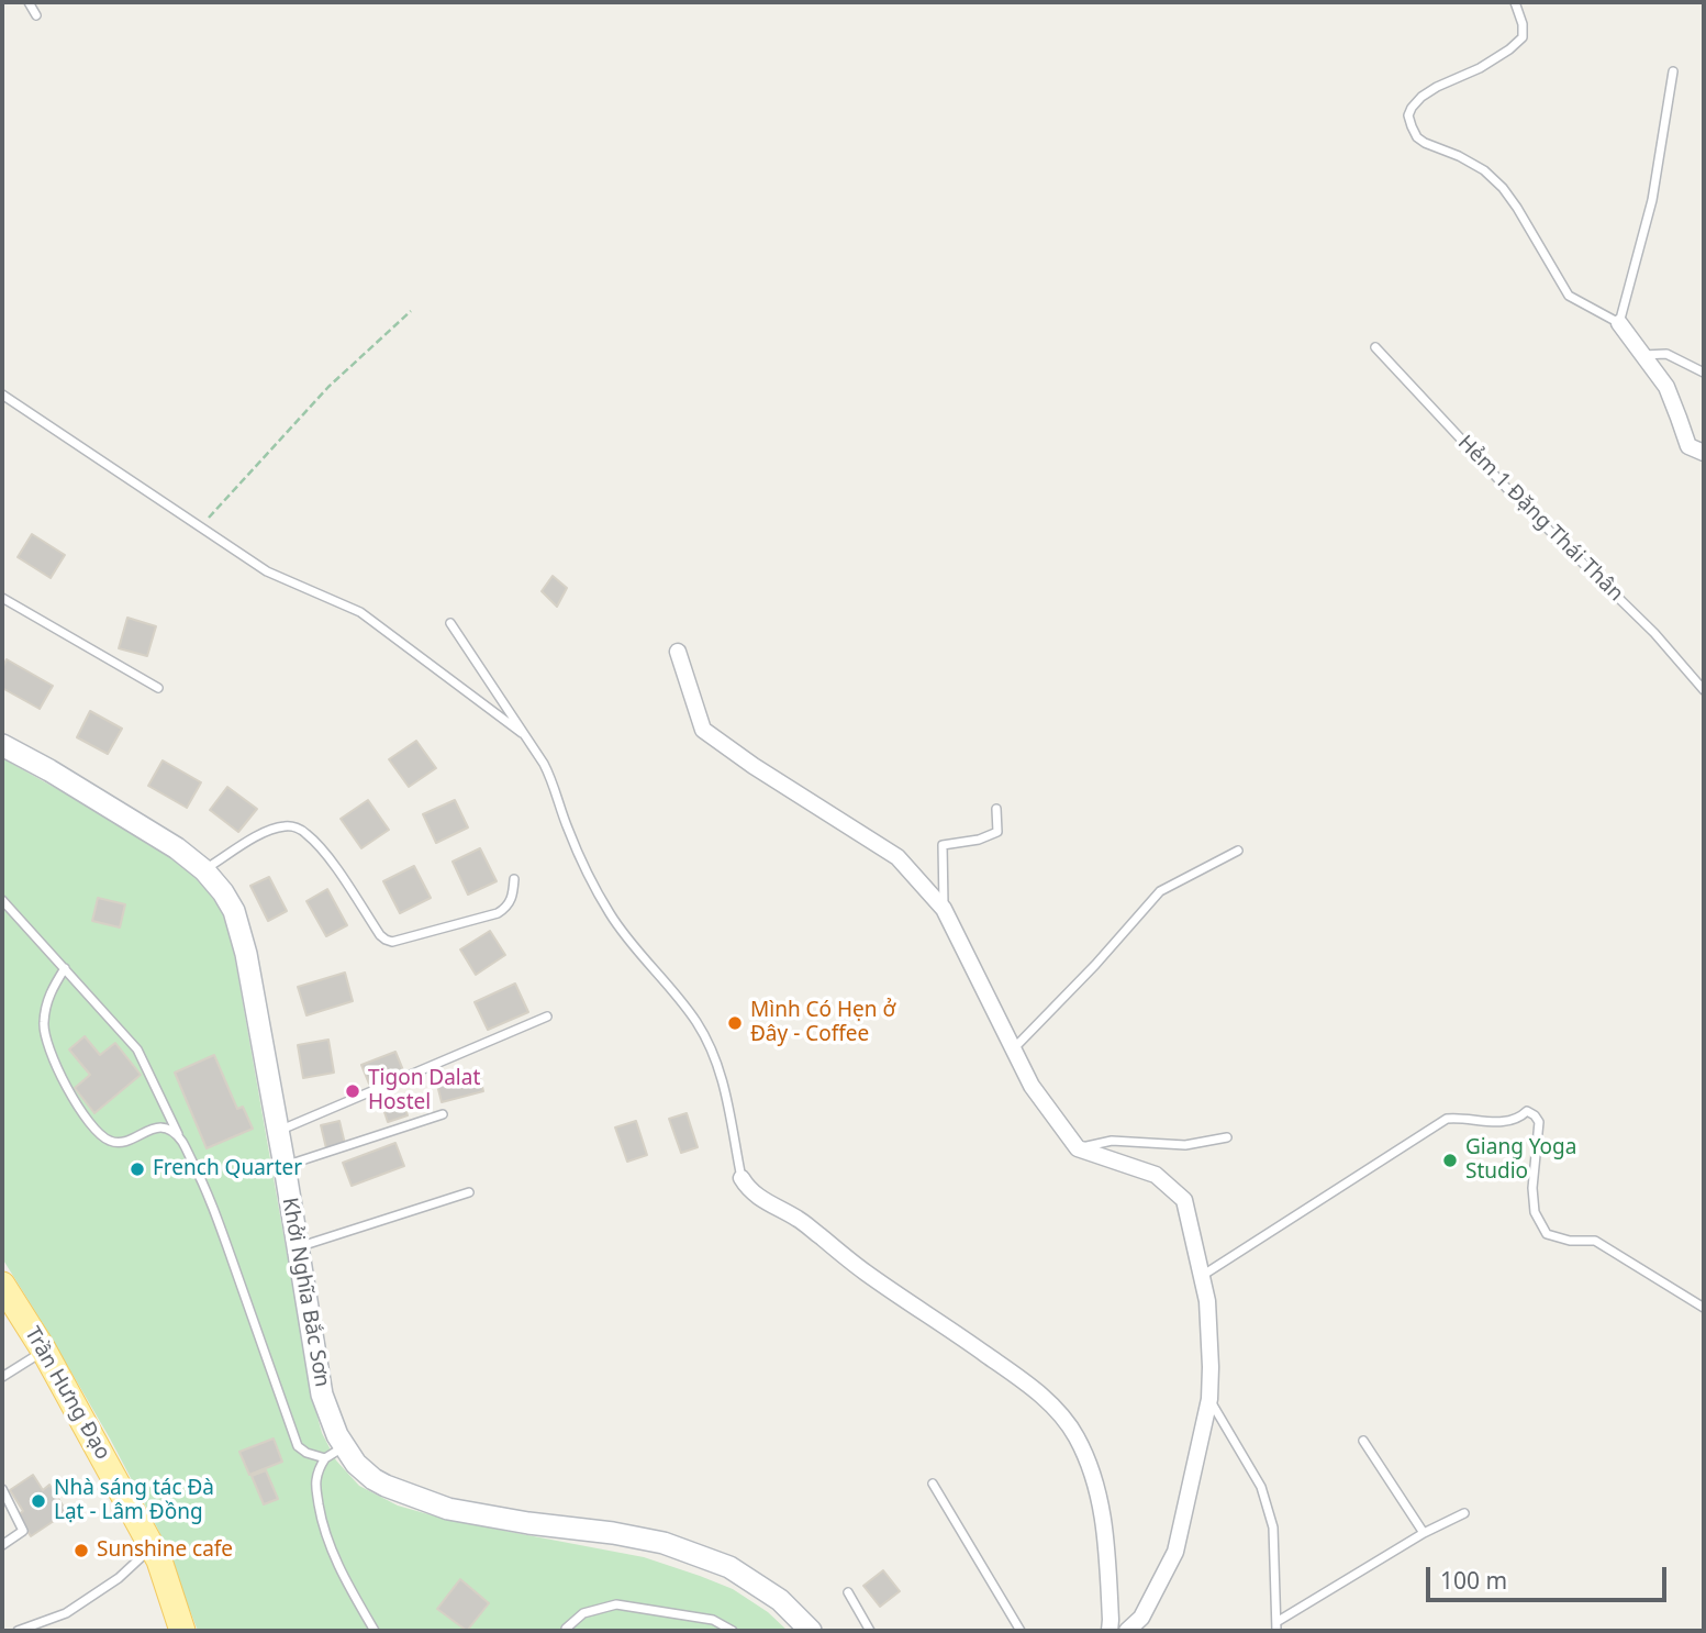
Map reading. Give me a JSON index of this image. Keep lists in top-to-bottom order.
{
  "streets": {
    "main road": ["Trần Hưng Đạo"],
    "street": ["Khởi Nghĩa Bắc Sơn"],
    "lane": ["Hẻm 1 Đặng Thái Thân"]
  },
  "places": [
    "Mình Có Hẹn ở Đây - Coffee",
    "Tigon Dalat Hostel",
    "Giang Yoga Studio",
    "French Quarter",
    "Nhà sáng tác Đà Lạt - Lâm Đồng",
    "Sunshine cafe"
  ],
  "scale_bar": "100 m"
}
